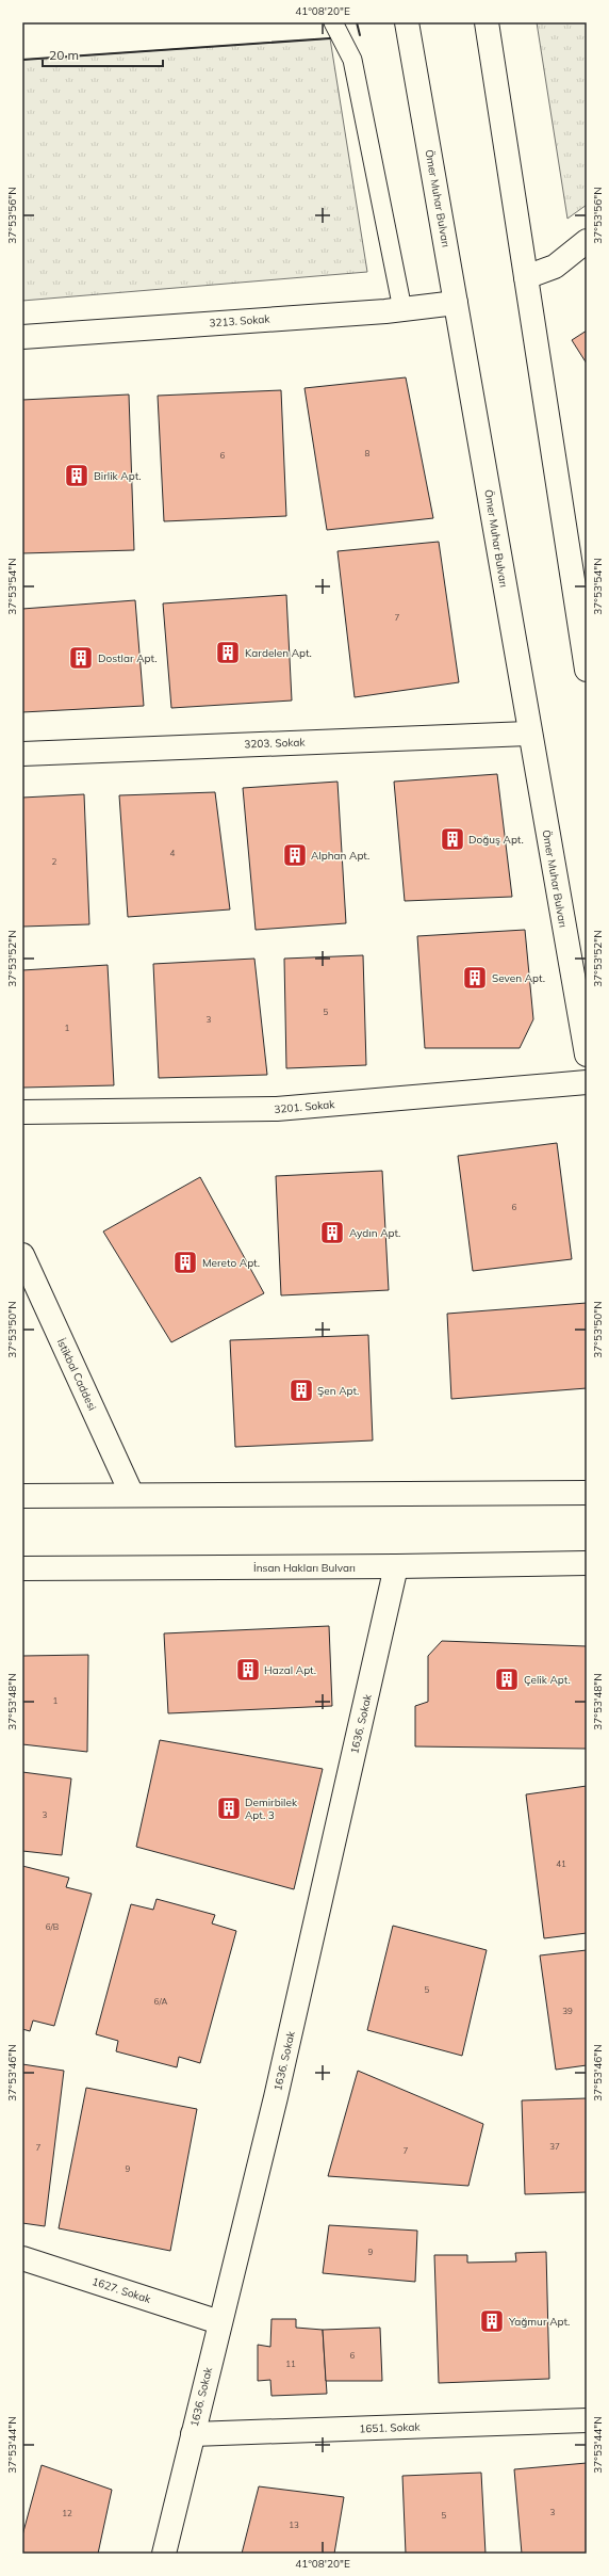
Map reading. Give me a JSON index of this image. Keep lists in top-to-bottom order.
{
  "streets": {
    "street": [
      "Ömer Muhar Bulvarı",
      "3213. Sokak",
      "3203. Sokak",
      "3201. Sokak",
      "İstikbal Caddesi",
      "İnsan Hakları Bulvarı",
      "1636. Sokak",
      "1627. Sokak",
      "1651. Sokak"
    ]
  },
  "crossings": [
    ["Ömer Muhar Bulvarı", "3213. Sokak"],
    ["Ömer Muhar Bulvarı", "3203. Sokak"],
    ["İnsan Hakları Bulvarı", "1636. Sokak"],
    ["1636. Sokak", "1627. Sokak"],
    ["1636. Sokak", "1651. Sokak"]
  ],
  "places": {
    "building": [
      "Birlik Apt.",
      "Kardelen Apt.",
      "Dostlar Apt.",
      "Doğuş Apt.",
      "Alphan Apt.",
      "Seven Apt.",
      "Aydın Apt.",
      "Mereto Apt.",
      "Şen Apt.",
      "Hazal Apt.",
      "Çelik Apt.",
      "Demirbilek Apt. 3",
      "Yağmur Apt."
    ]
  },
  "house_numbers": [
    "8",
    "6",
    "7",
    "4",
    "2",
    "5",
    "3",
    "1",
    "6",
    "1",
    "3",
    "41",
    "6/B",
    "5",
    "6/A",
    "39",
    "37",
    "7",
    "7",
    "9",
    "9",
    "6",
    "11",
    "3",
    "12",
    "5",
    "13"
  ],
  "scale_bar": "20 m",
  "coordinates": [
    "41°08'20\"E",
    "37°53'56\"N",
    "37°53'54\"N",
    "37°53'52\"N",
    "37°53'50\"N",
    "37°53'48\"N",
    "37°53'46\"N",
    "37°53'44\"N"
  ]
}
